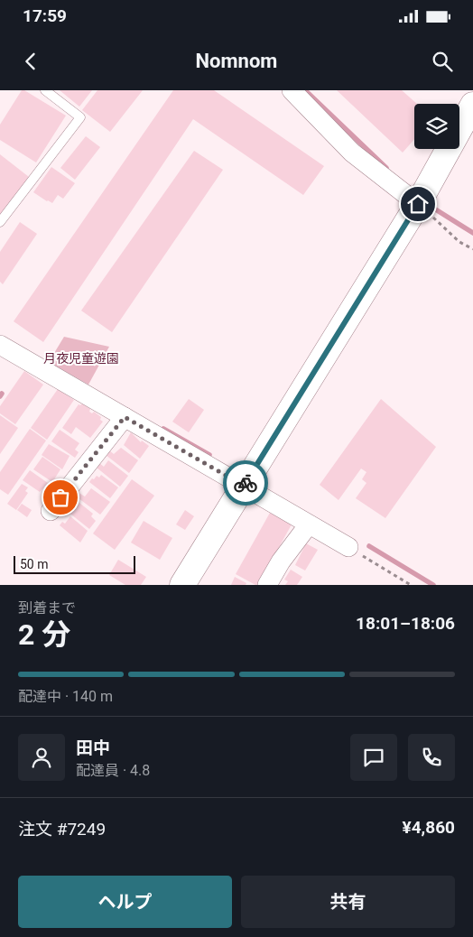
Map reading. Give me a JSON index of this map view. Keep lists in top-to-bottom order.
{
  "parks": ["月夜児童遊園"],
  "scale_bar": "50 m",
  "page": {
    "status": "17:59",
    "header": "Nomnom",
    "scale": "50 m",
    "heading": ["2 分", "到着まで", "18:01–18:06"],
    "panel": [
      "田中",
      "配達員 · 4.8",
      "注文 #7249",
      "¥4,860"
    ],
    "bar": "配達中 · 140 m",
    "buttons": ["ヘルプ", "共有"]
  }
}
